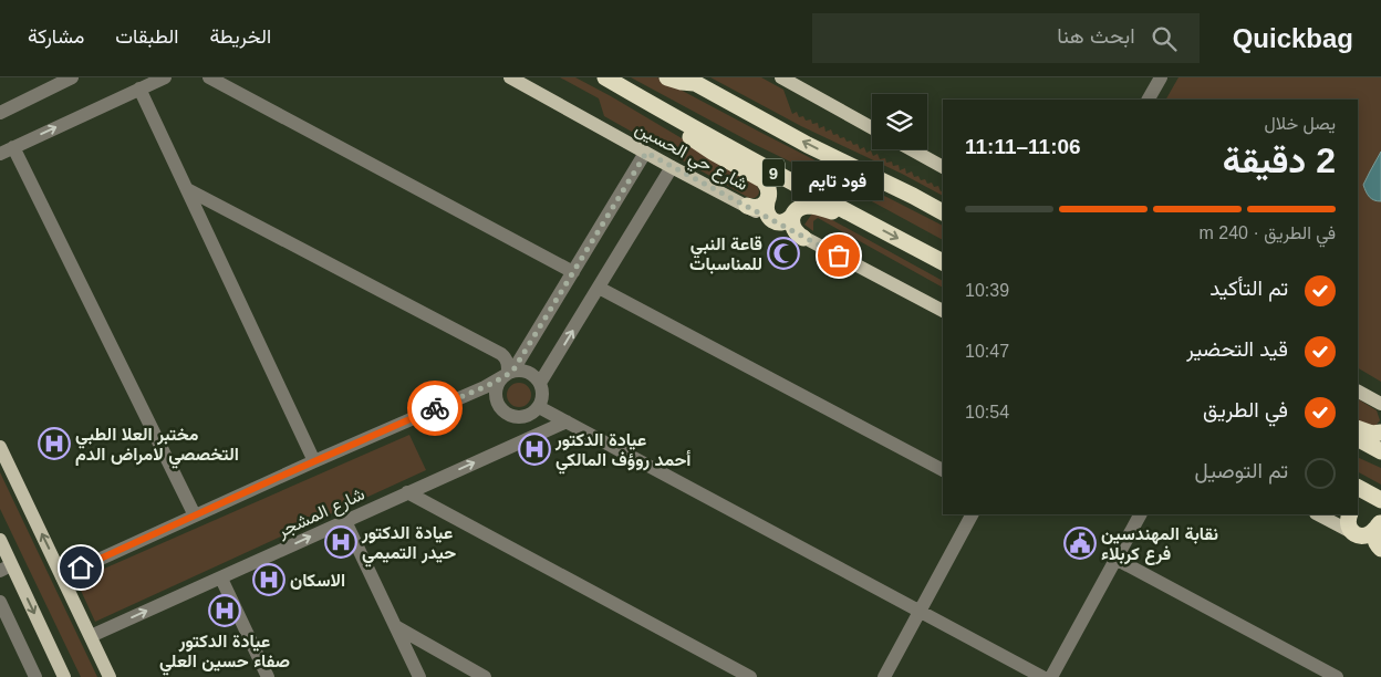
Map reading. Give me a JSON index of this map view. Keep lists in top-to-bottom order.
{
  "streets": {
    "highway": ["9"],
    "main road": ["شارع حي الحسين"],
    "street": ["شارع المشجر"]
  },
  "places": {
    "mosque": ["قاعة النبي للمناسبات"],
    "other": ["فود تايم"],
    "hospital": [
      "مختبر العلا الطبي التخصصي لامراض الدم",
      "عيادة الدكتور أحمد روؤف المالكي",
      "عيادة الدكتور حيدر التميمي",
      "الاسكان",
      "عيادة الدكتور صفاء حسين العلي"
    ],
    "public building": ["نقابة المهندسين فرع كربلاء"]
  },
  "page": {
    "header": "Quickbag",
    "search": "ابحث هنا",
    "nav": ["الخريطة", "الطبقات", "مشاركة"],
    "heading": ["2 دقيقة", "يصل خلال", "11:06–11:11"],
    "bubble": "فود تايم",
    "bar": "في الطريق · 240 m",
    "list": [
      ["تم التأكيد", "10:39"],
      ["قيد التحضير", "10:47"],
      ["في الطريق", "10:54"],
      "تم التوصيل"
    ]
  }
}
